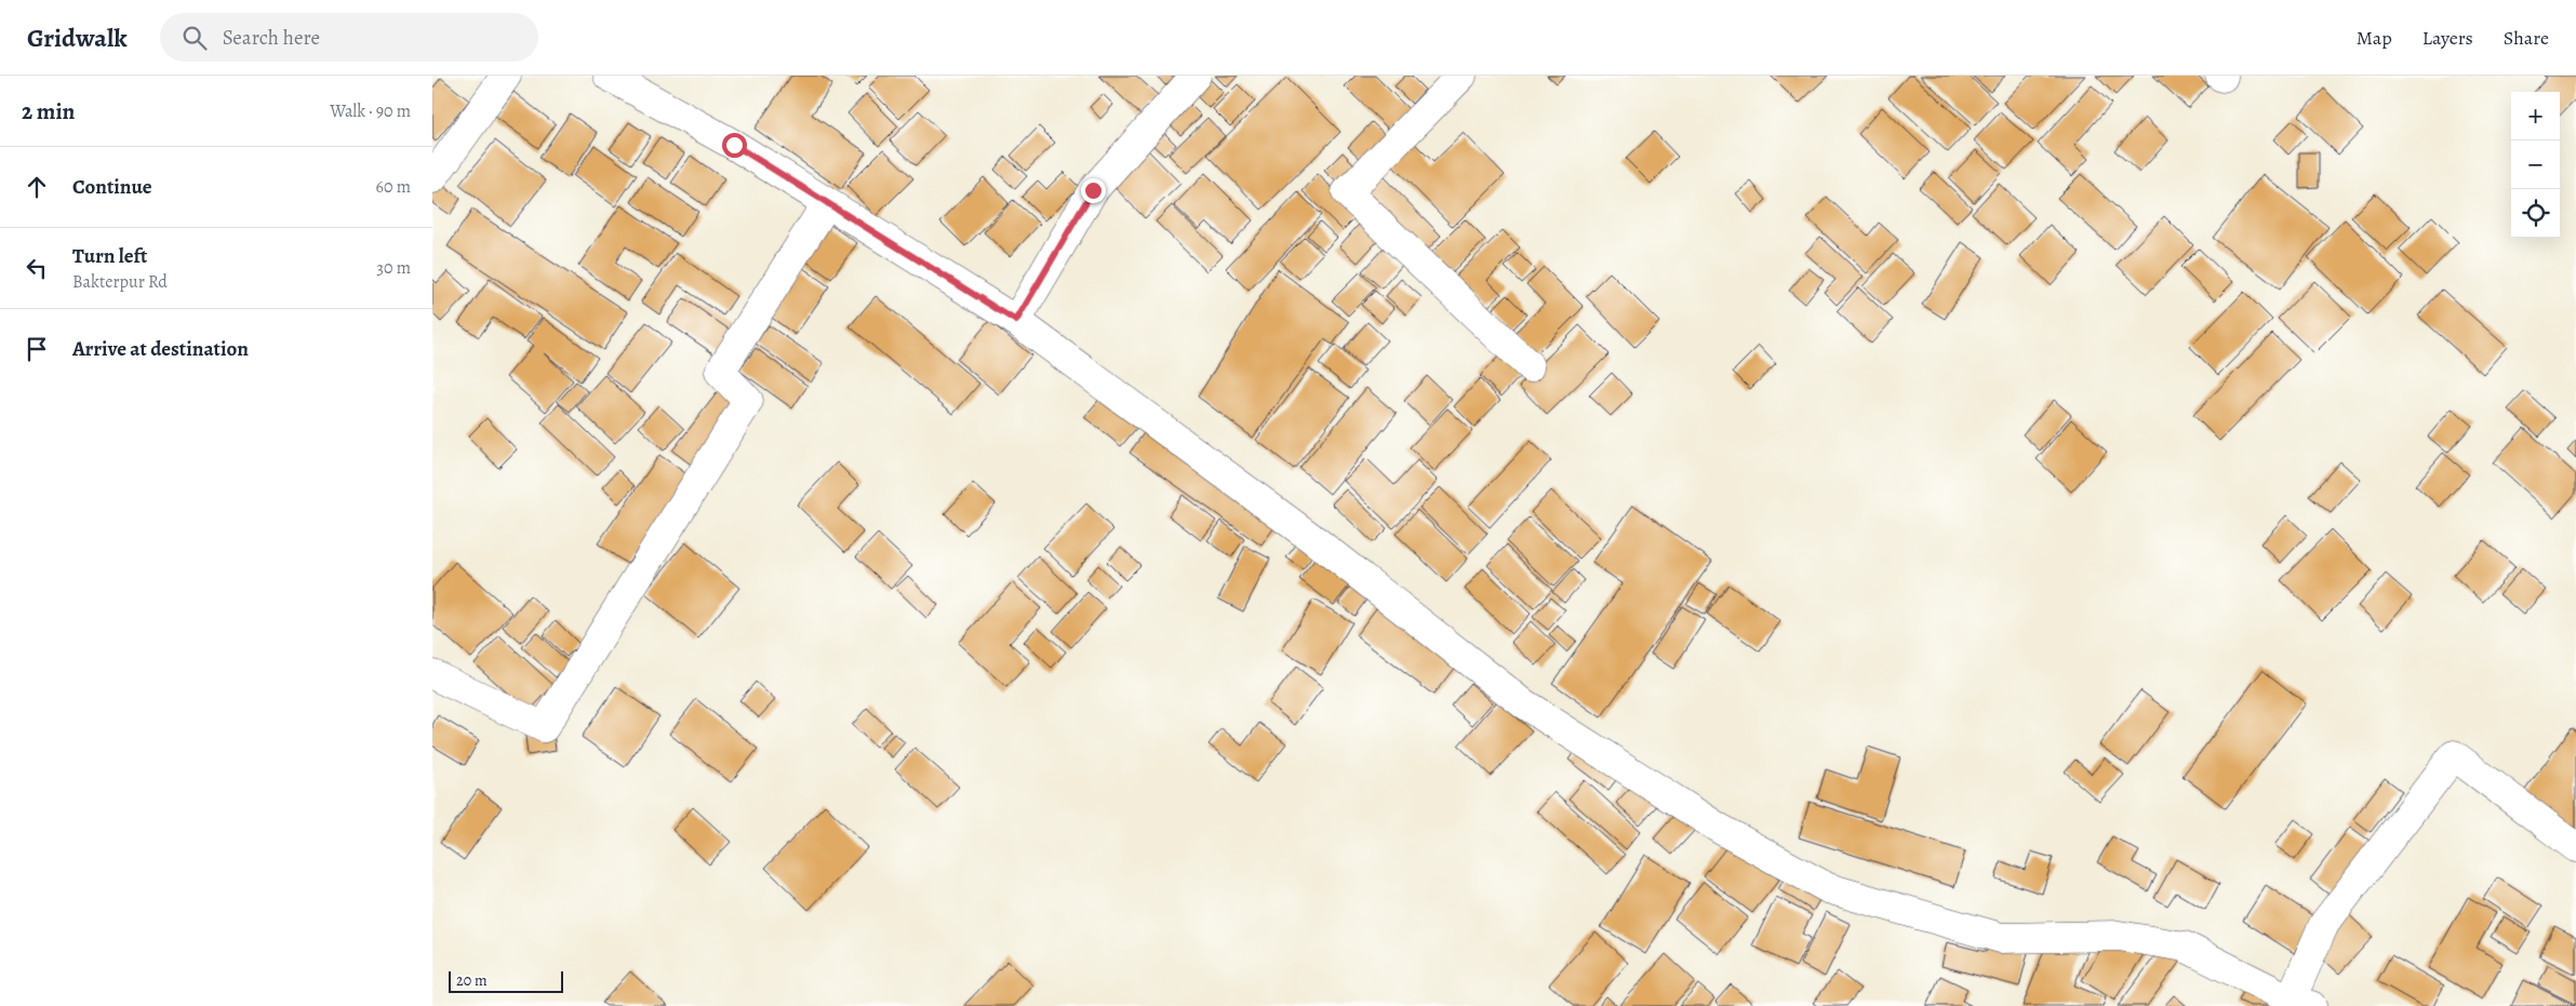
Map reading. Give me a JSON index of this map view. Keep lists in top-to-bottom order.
{
  "scale_bar": "20 m",
  "page": {
    "header": "Gridwalk",
    "search": "Search here",
    "nav": ["Map", "Layers", "Share"],
    "heading": ["2 min", "Walk · 90 m"],
    "map_buttons": ["+", "−"],
    "list": [
      ["Continue", "60 m"],
      ["Turn left", "Bakterpur Rd", "30 m"],
      "Arrive at destination"
    ],
    "scale": "20 m"
  }
}
